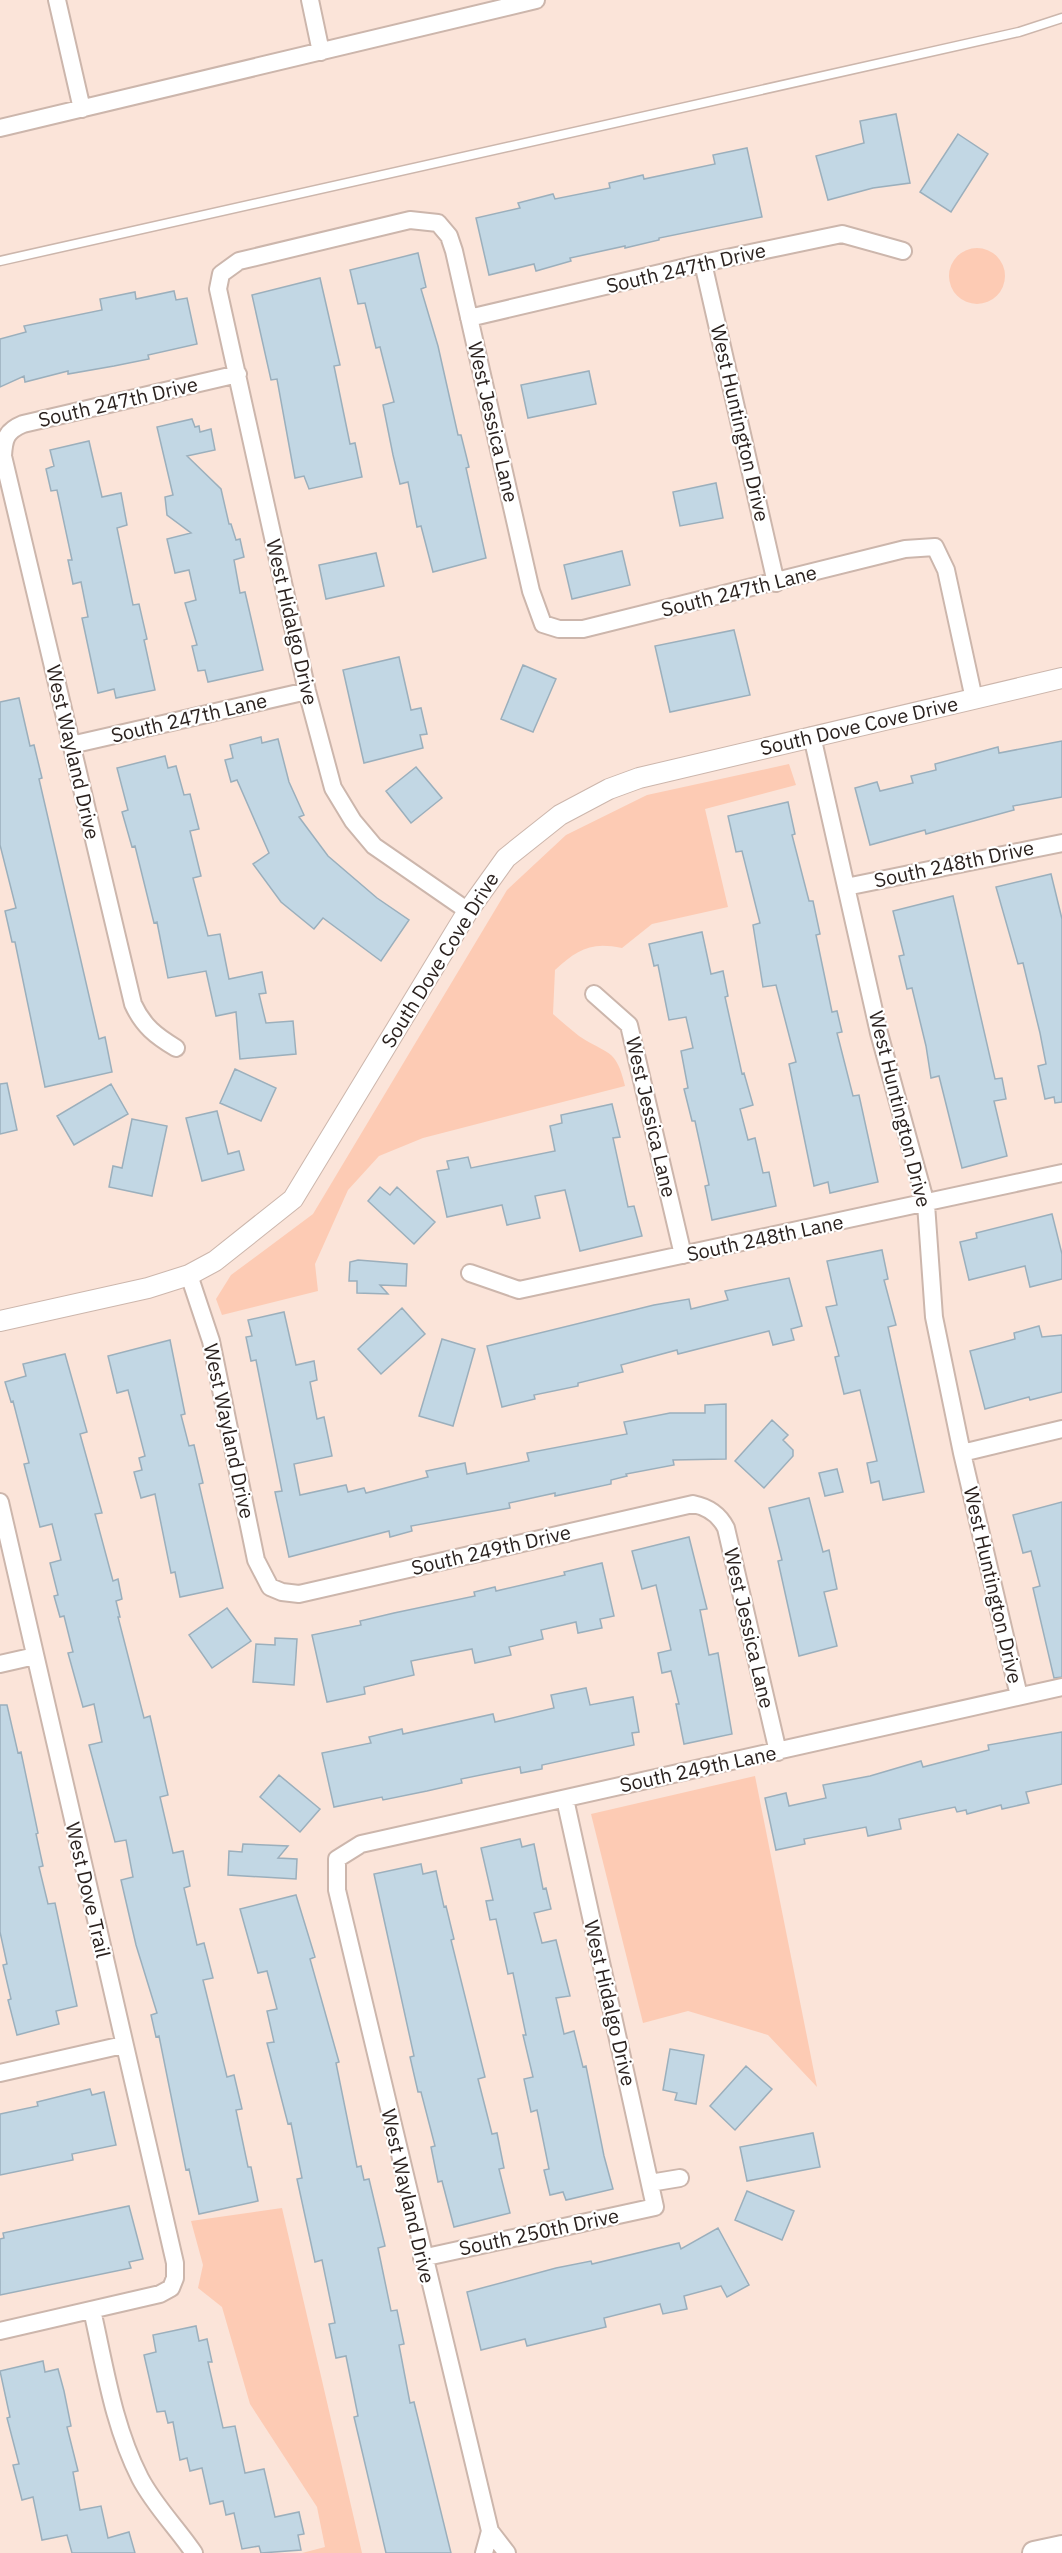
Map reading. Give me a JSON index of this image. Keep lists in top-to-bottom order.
{
  "streets": {
    "street": [
      "South 247th Drive",
      "West Jessica Lane",
      "West Huntington Drive",
      "South 247th Lane",
      "West Hidalgo Drive",
      "South Dove Cove Drive",
      "West Wayland Drive",
      "South 248th Drive",
      "South 248th Lane",
      "South 249th Drive",
      "South 249th Lane",
      "West Dove Trail",
      "South 250th Drive"
    ]
  },
  "crossings": [
    ["South 247th Drive", "West Jessica Lane"],
    ["South 247th Drive", "West Huntington Drive"],
    ["South 247th Drive", "West Hidalgo Drive"],
    ["South 247th Drive", "West Wayland Drive"],
    ["West Jessica Lane", "South 247th Lane"],
    ["West Jessica Lane", "West Hidalgo Drive"],
    ["West Jessica Lane", "South 248th Lane"],
    ["West Jessica Lane", "South 249th Drive"],
    ["West Jessica Lane", "South 249th Lane"],
    ["West Huntington Drive", "South 247th Lane"],
    ["West Huntington Drive", "South Dove Cove Drive"],
    ["West Huntington Drive", "South 248th Drive"],
    ["West Huntington Drive", "South 248th Lane"],
    ["West Huntington Drive", "South 249th Lane"],
    ["South 247th Lane", "West Hidalgo Drive"],
    ["South 247th Lane", "South Dove Cove Drive"],
    ["South 247th Lane", "West Wayland Drive"],
    ["West Hidalgo Drive", "South Dove Cove Drive"],
    ["West Hidalgo Drive", "South 249th Lane"],
    ["West Hidalgo Drive", "South 250th Drive"],
    ["South Dove Cove Drive", "West Wayland Drive"],
    ["West Wayland Drive", "South 249th Drive"],
    ["West Wayland Drive", "South 249th Lane"],
    ["West Wayland Drive", "South 250th Drive"]
  ]
}
